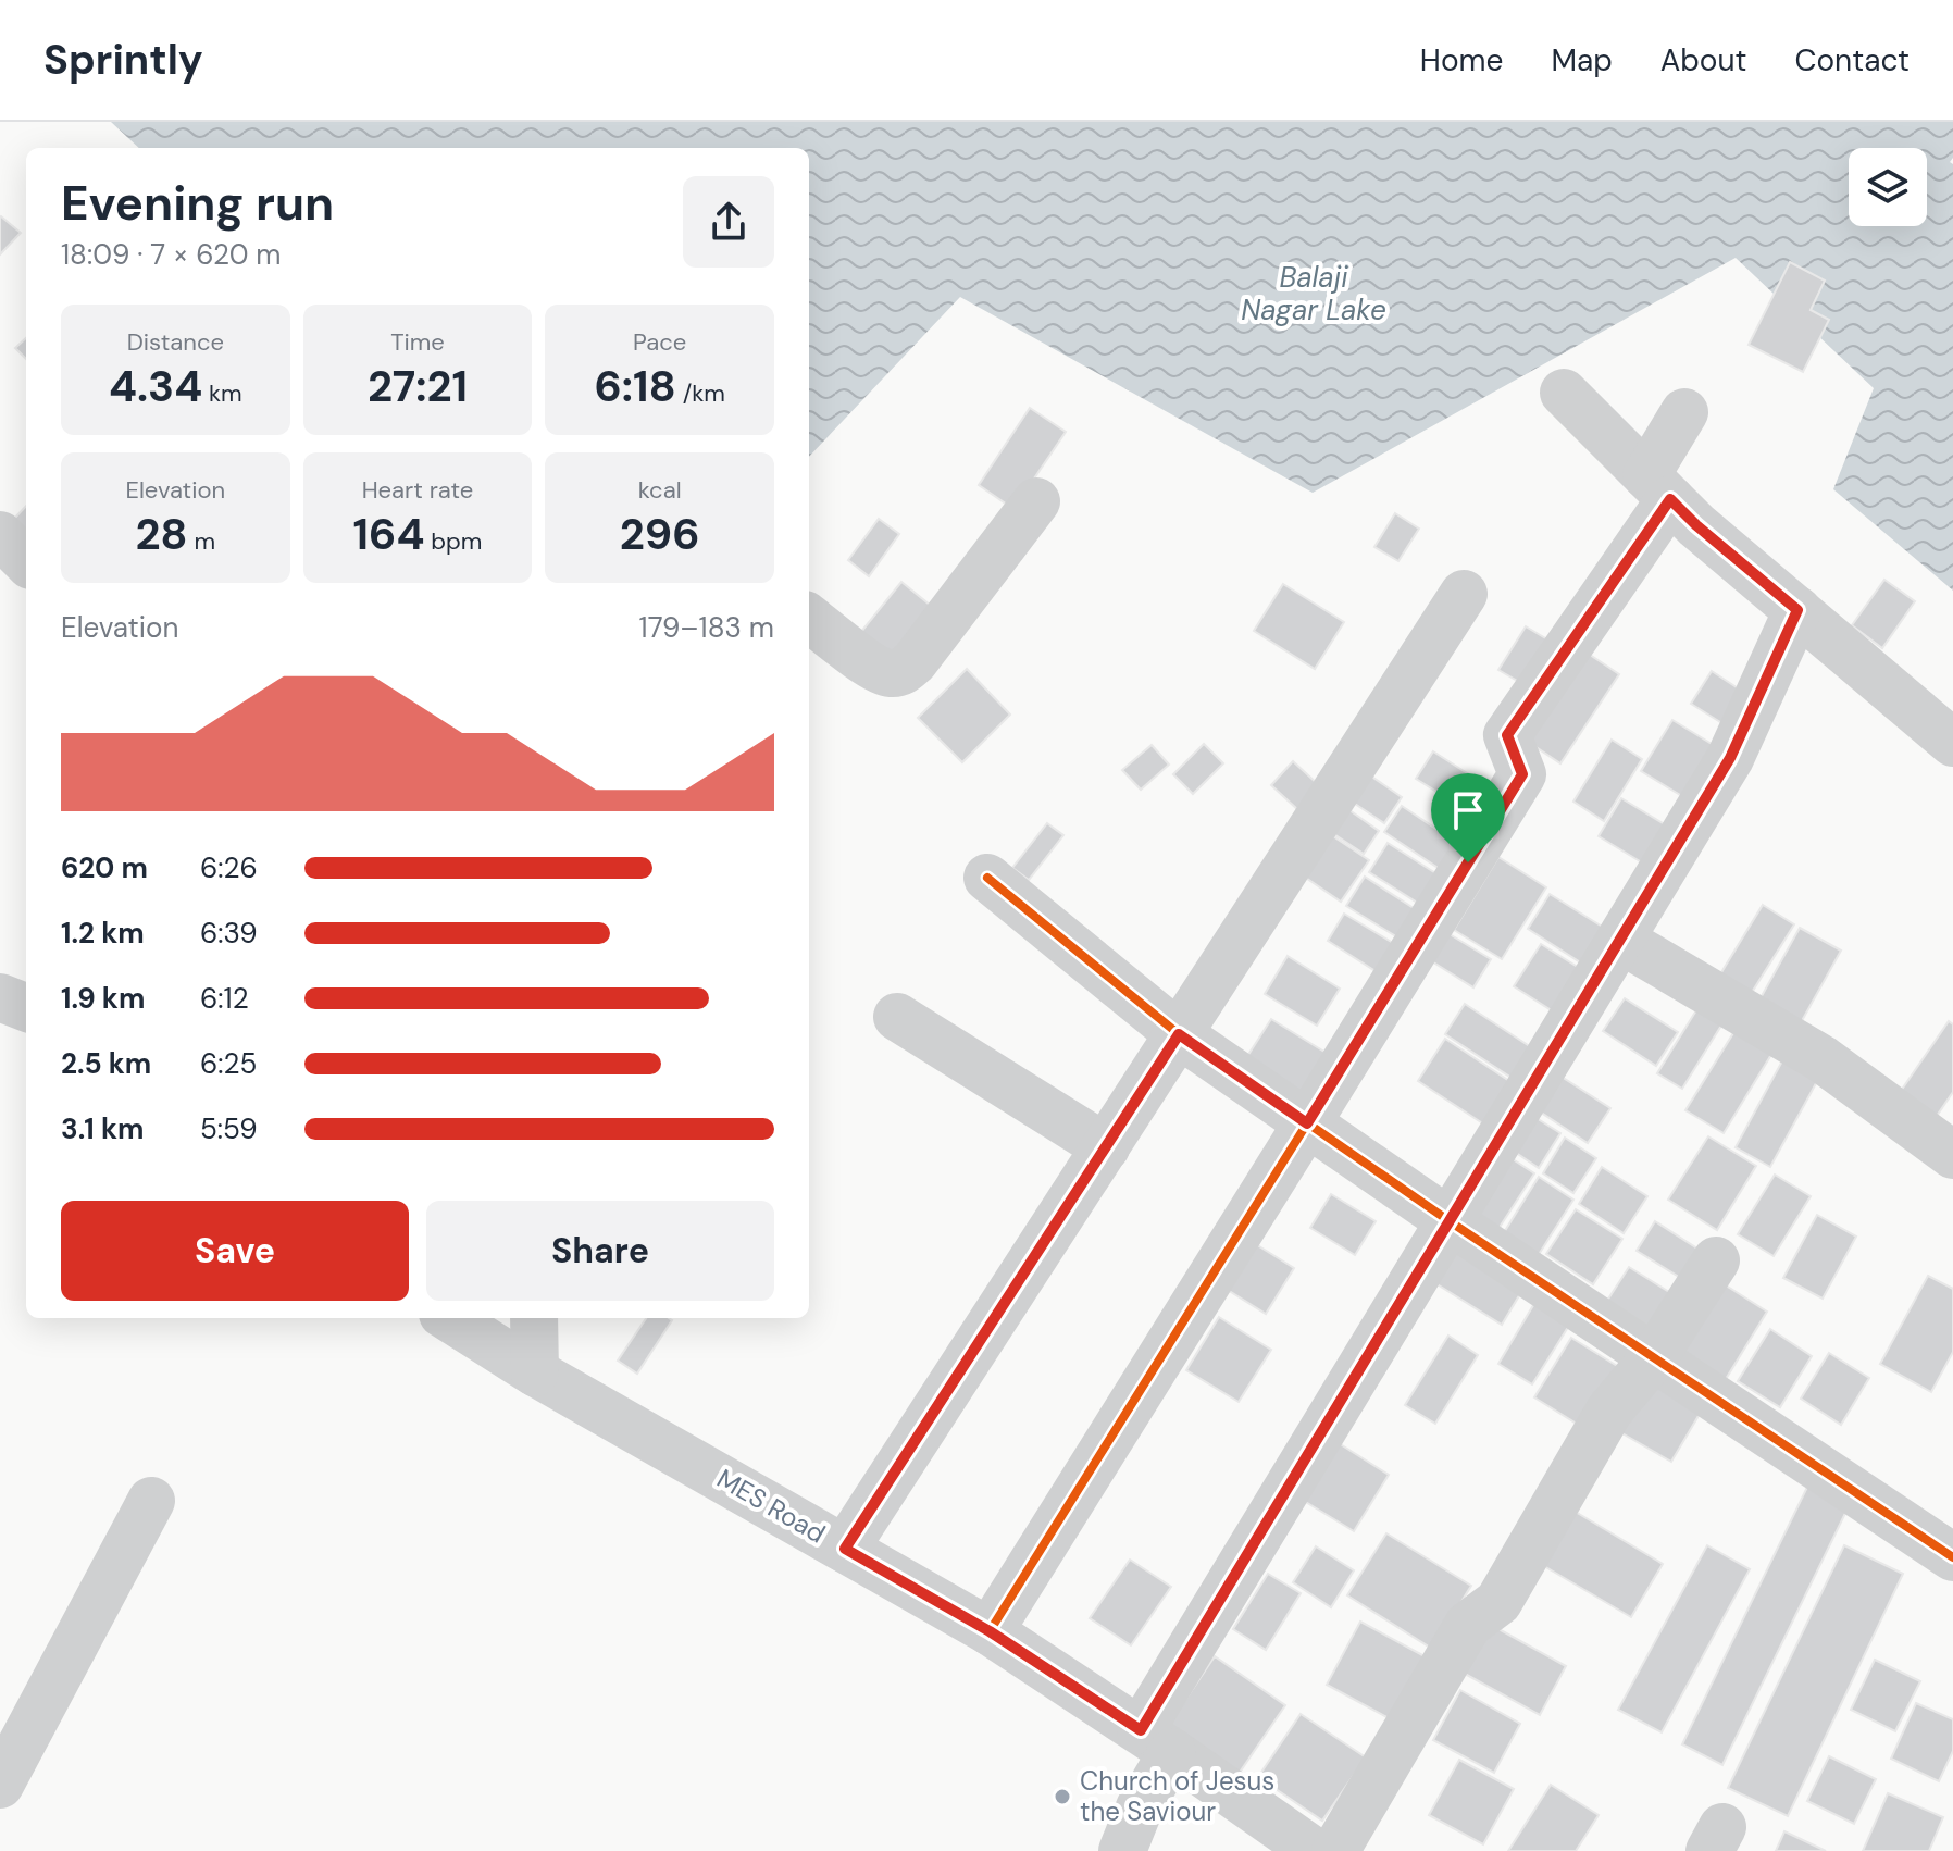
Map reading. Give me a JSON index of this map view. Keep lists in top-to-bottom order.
{
  "streets": {
    "street": ["MES Road"]
  },
  "water": ["Balaji Nagar Lake"],
  "places": ["Church of Jesus the Saviour"],
  "page": {
    "header": "Sprintly",
    "nav": [
      "Home",
      "Map",
      "About",
      "Contact"
    ],
    "heading": ["Evening run", "18:09 · 7 × 620 m"],
    "stats": [
      ["Distance", "4.34 km"],
      ["Time", "27:21"],
      ["Pace", "6:18 /km"],
      ["Elevation", "28 m"],
      ["Heart rate", "164 bpm"],
      ["kcal", "296"]
    ],
    "chart": ["Elevation", "179–183 m"],
    "list": [
      {
        "name": "620 m",
        "note": "6:26"
      },
      {
        "name": "1.2 km",
        "note": "6:39"
      },
      {
        "name": "1.9 km",
        "note": "6:12"
      },
      {
        "name": "2.5 km",
        "note": "6:25"
      },
      {
        "name": "3.1 km",
        "note": "5:59"
      }
    ],
    "buttons": ["Save", "Share"]
  }
}
